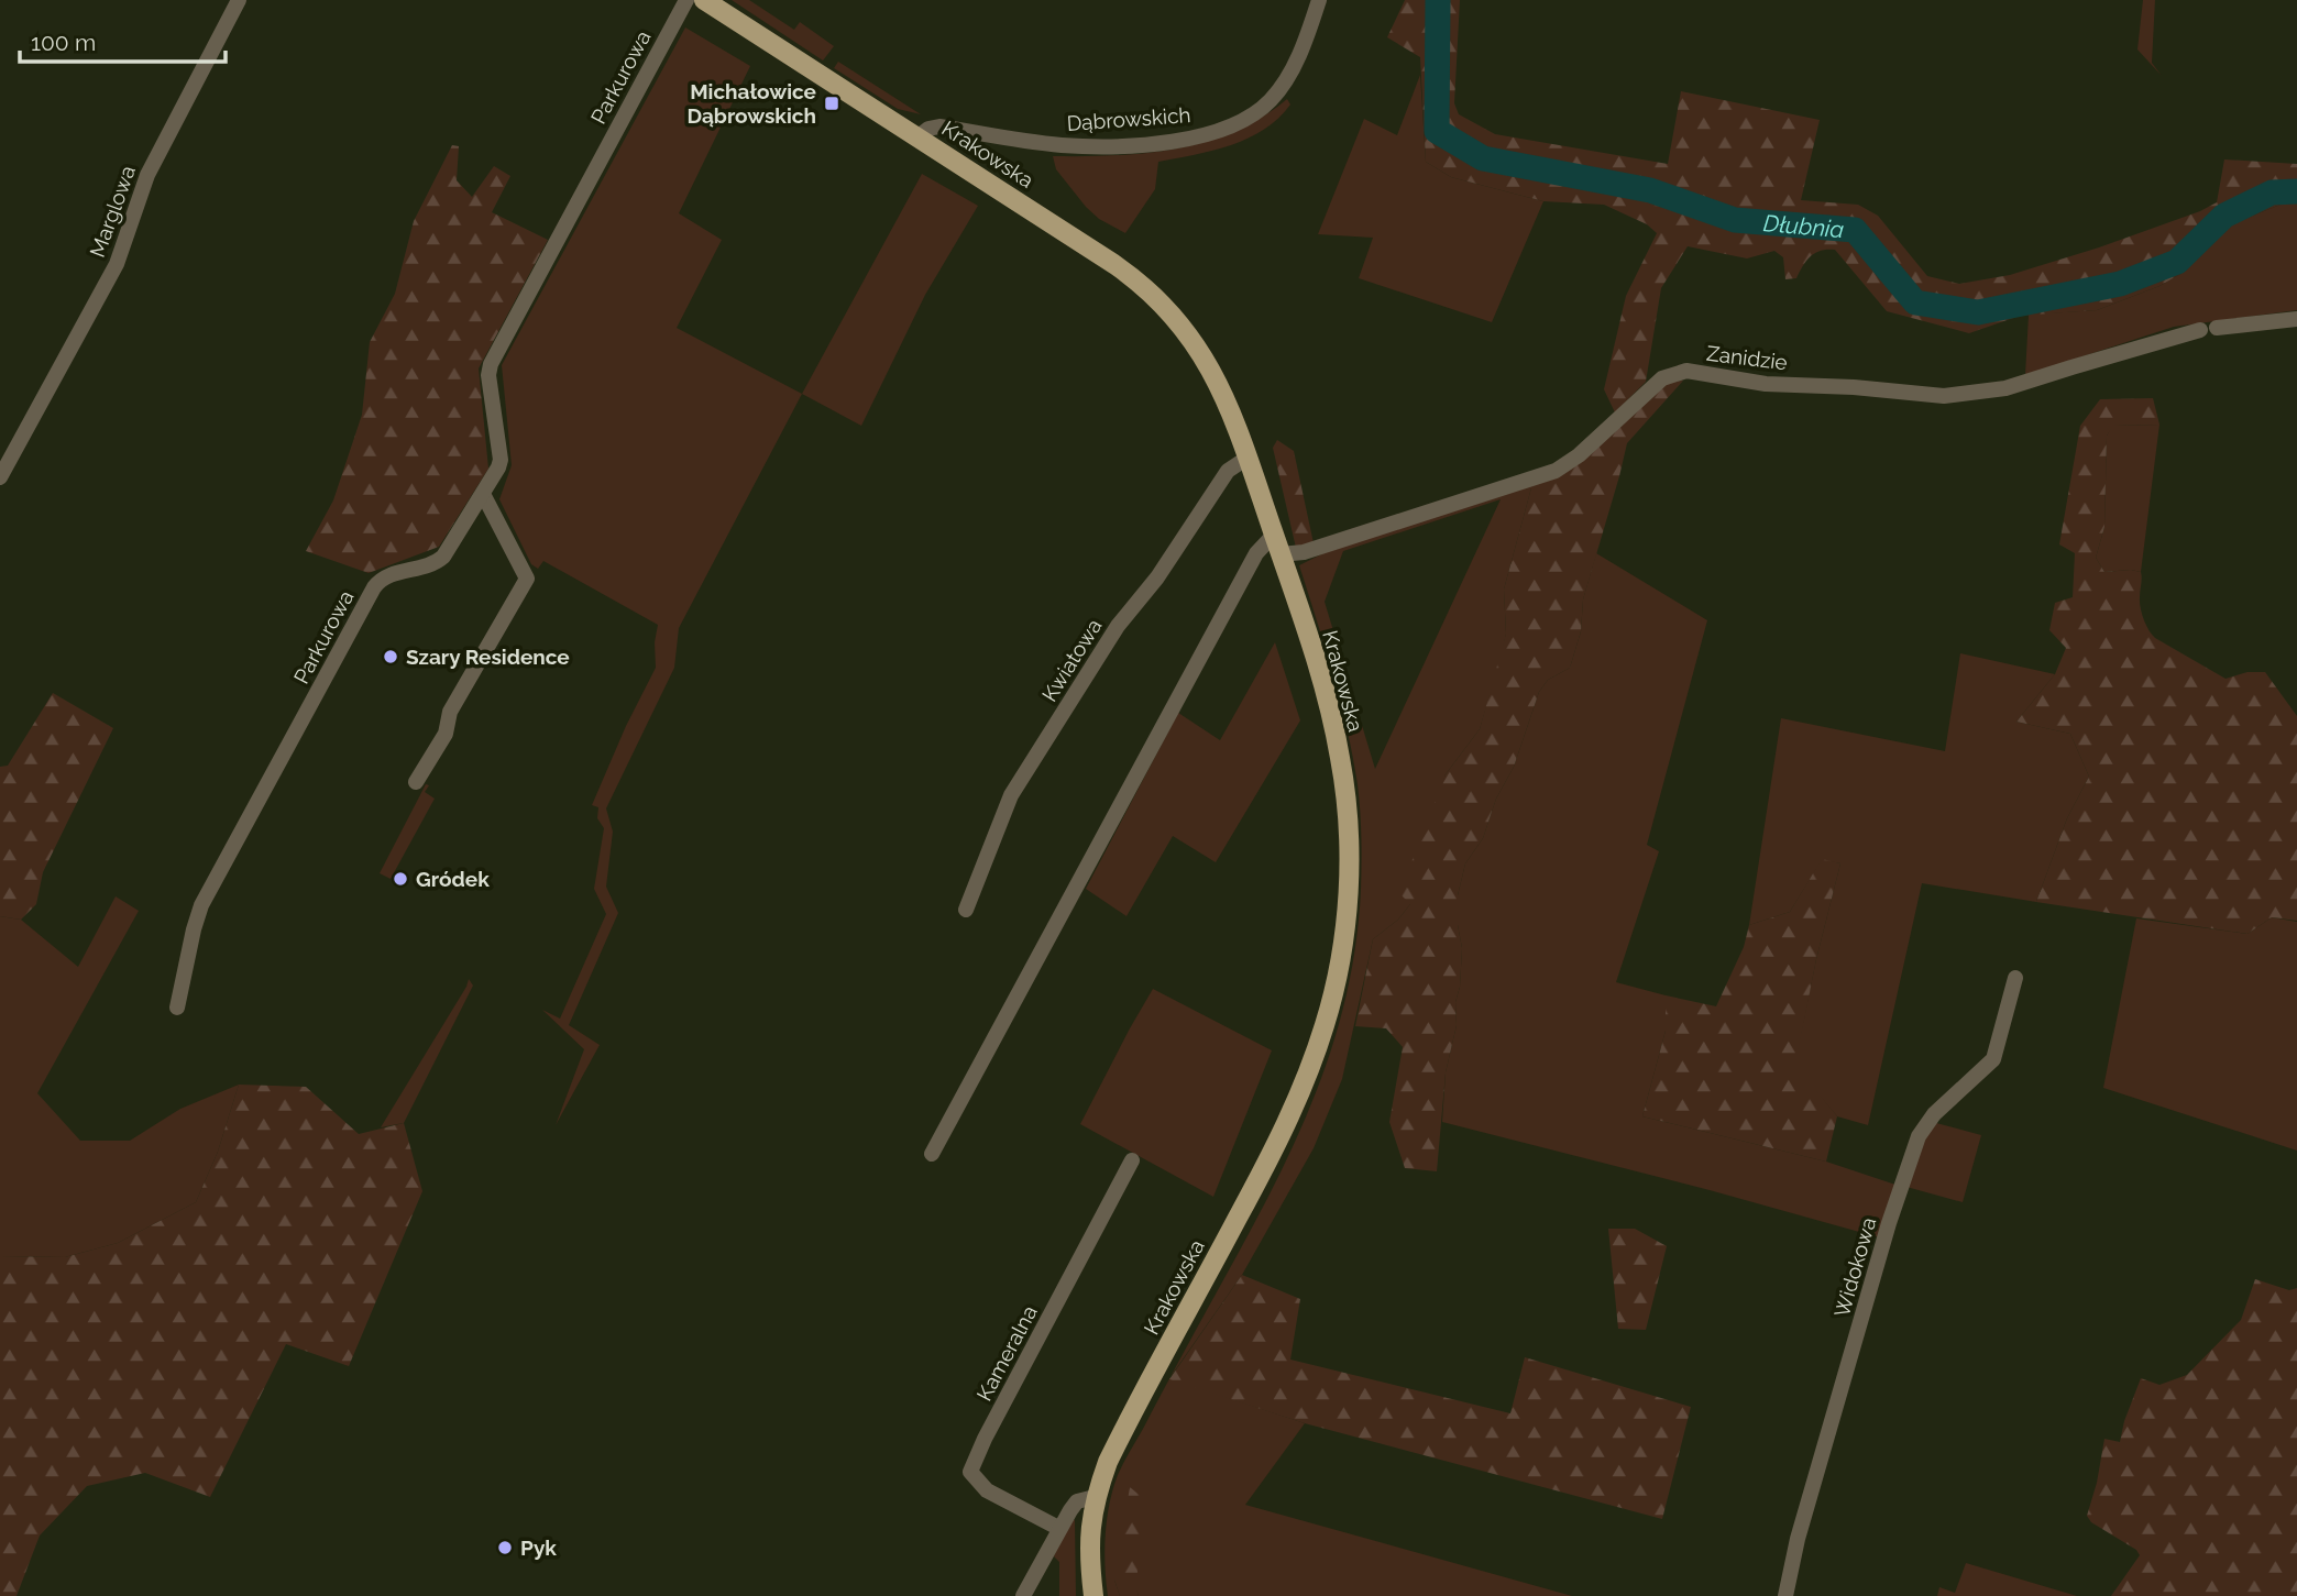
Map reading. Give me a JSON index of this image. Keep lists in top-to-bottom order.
{
  "streets": {
    "main road": ["Krakowska"],
    "street": [
      "Parkurowa",
      "Dąbrowskich",
      "Marglowa",
      "Zanidzie",
      "Kwiatowa",
      "Widokowa",
      "Kameralna"
    ]
  },
  "crossings": [
    ["Dąbrowskich", "Krakowska"],
    ["Krakowska", "Zanidzie"],
    ["Krakowska", "Kwiatowa"]
  ],
  "water": ["Dłubnia"],
  "places": {
    "transit": ["Michałowice Dąbrowskich"],
    "other": ["Szary Residence", "Gródek", "Pyk"]
  },
  "scale_bar": "100 m"
}
